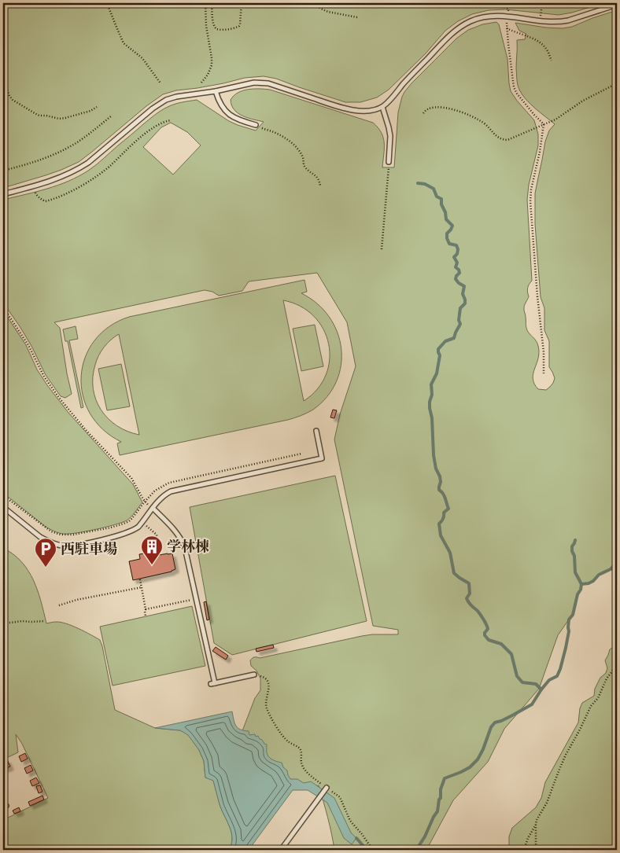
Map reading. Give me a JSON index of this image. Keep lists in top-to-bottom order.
{
  "places": {
    "building": ["学林棟"],
    "parking": ["西駐車場"]
  }
}
